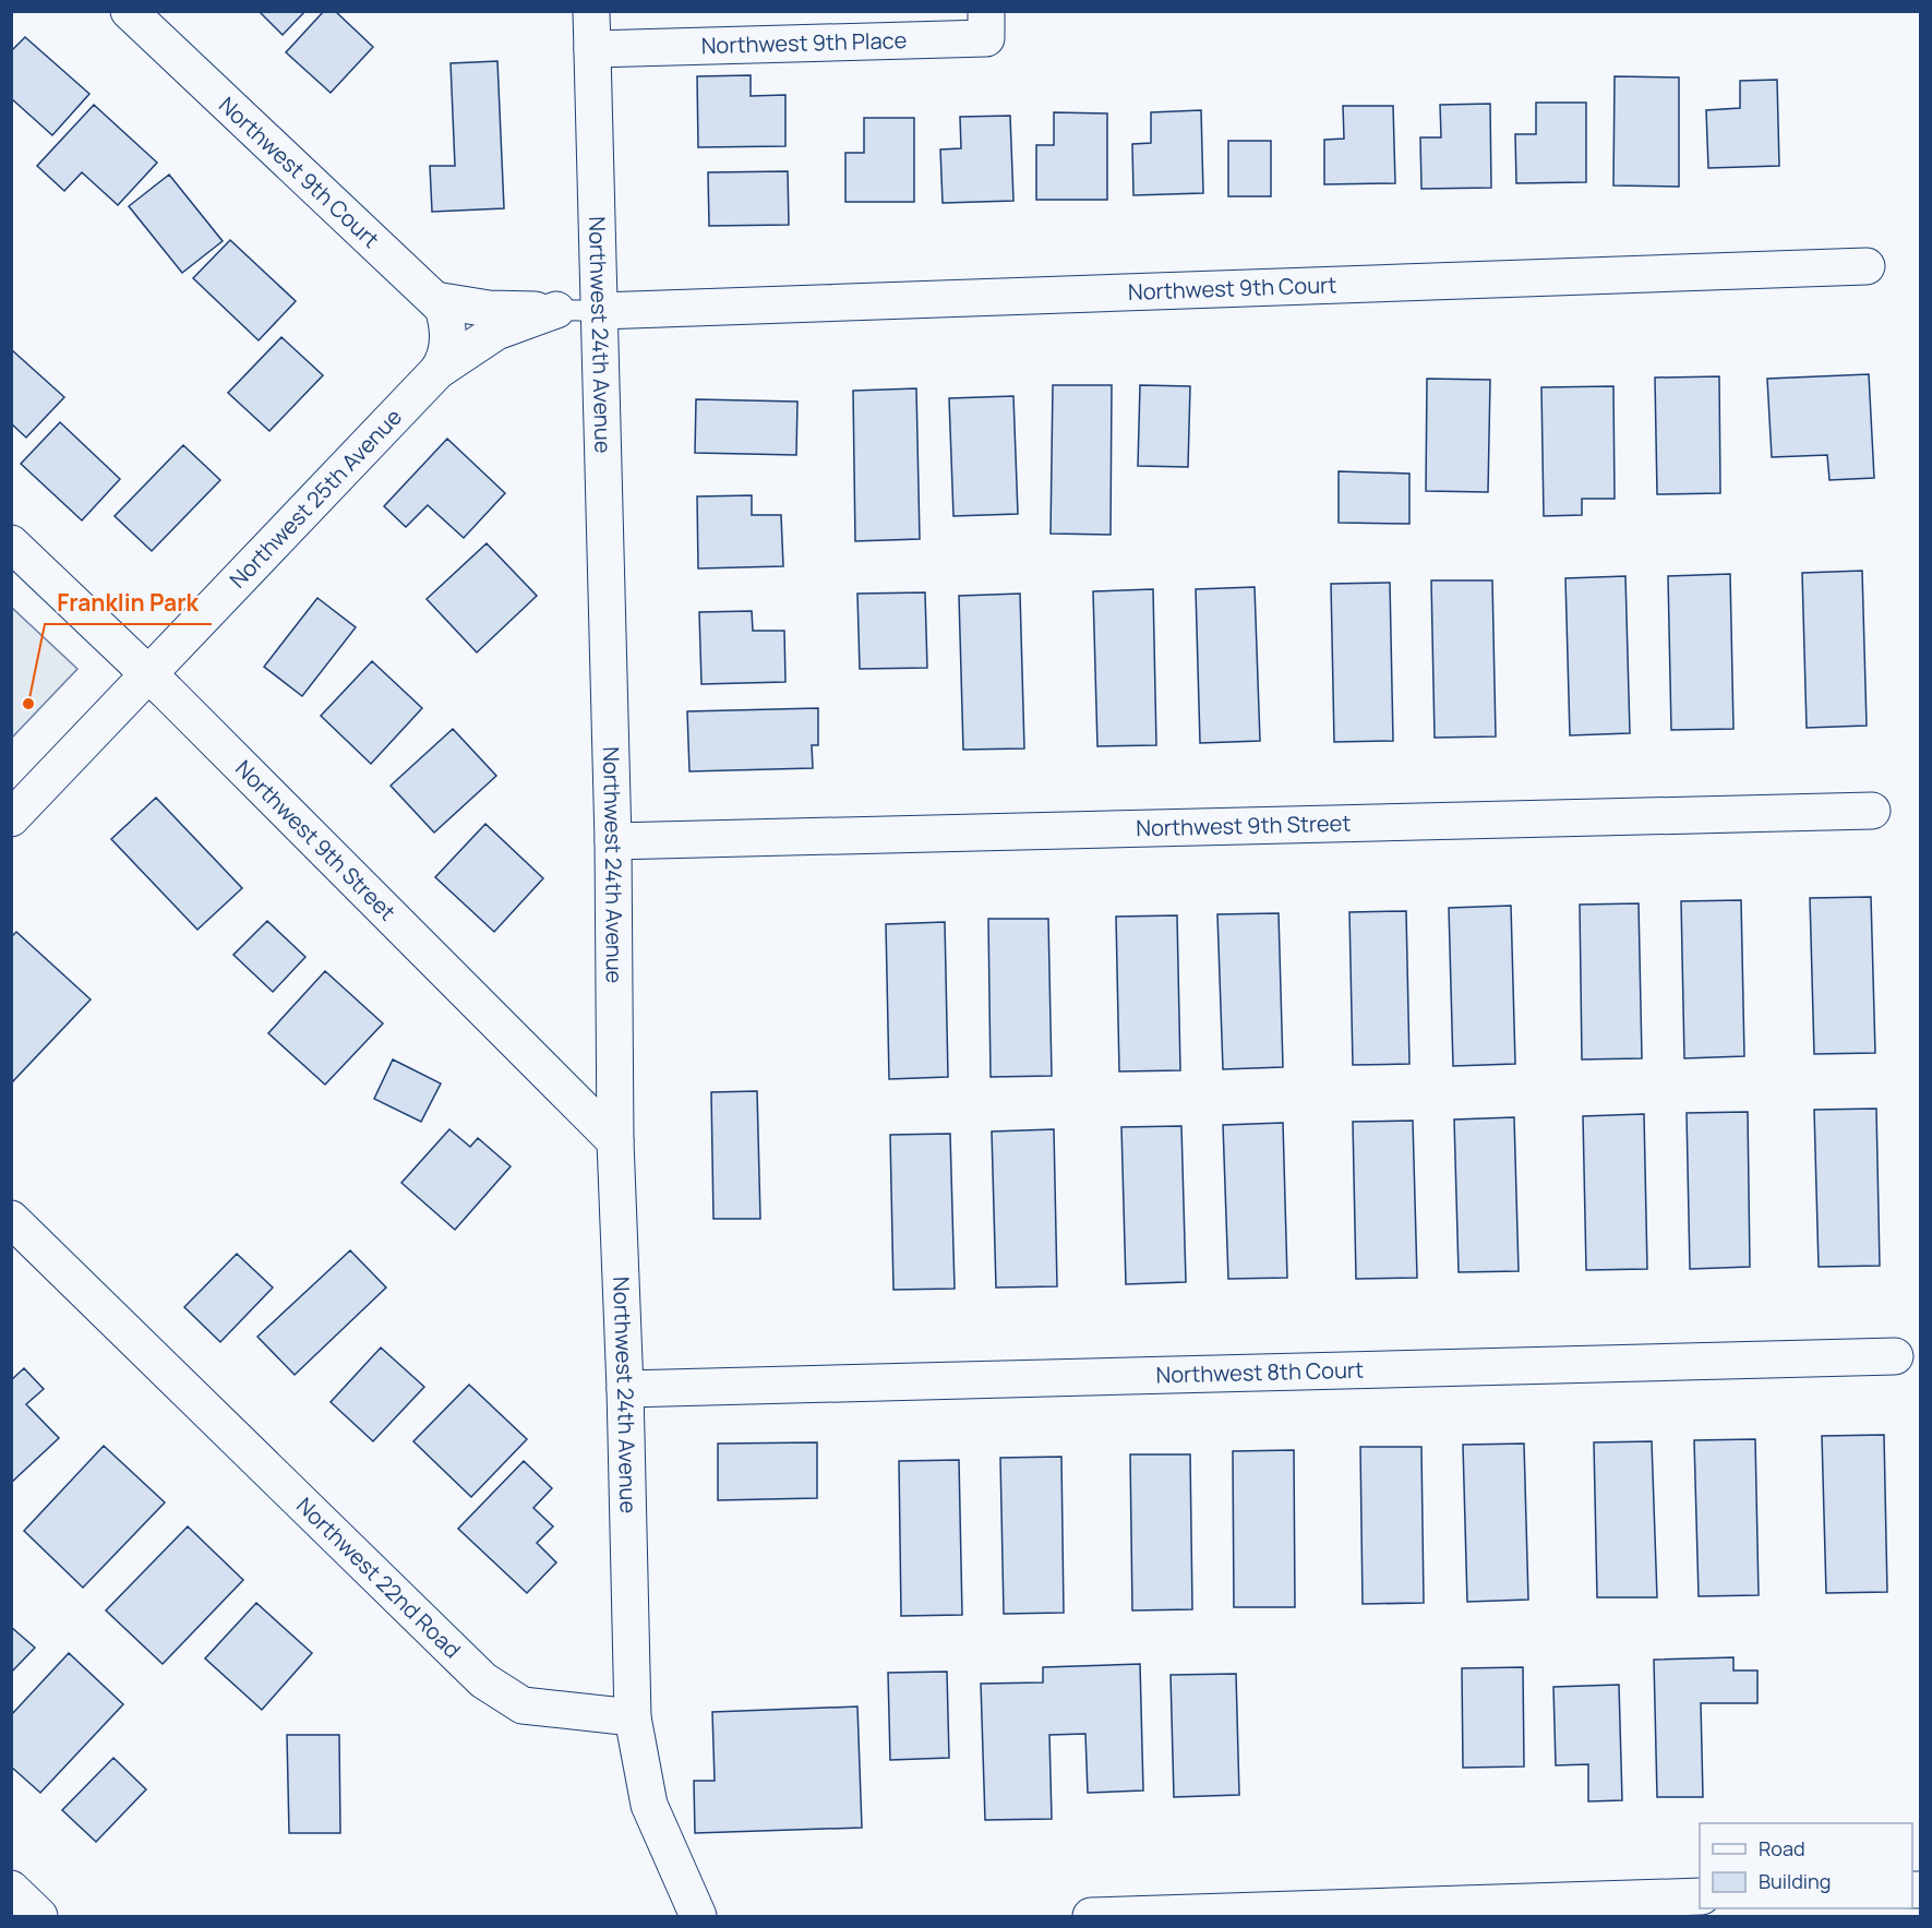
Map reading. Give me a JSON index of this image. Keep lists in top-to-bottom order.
{
  "streets": {
    "street": [
      "Northwest 9th Place",
      "Northwest 9th Court",
      "Northwest 24th Avenue",
      "Northwest 25th Avenue",
      "Northwest 9th Street",
      "Northwest 8th Court",
      "Northwest 22nd Road"
    ]
  },
  "crossings": [
    ["Northwest 9th Place", "Northwest 24th Avenue"],
    ["Northwest 9th Court", "Northwest 24th Avenue"],
    ["Northwest 9th Court", "Northwest 25th Avenue"],
    ["Northwest 24th Avenue", "Northwest 9th Street"],
    ["Northwest 24th Avenue", "Northwest 8th Court"],
    ["Northwest 24th Avenue", "Northwest 22nd Road"],
    ["Northwest 25th Avenue", "Northwest 9th Street"]
  ],
  "places": ["Franklin Park"],
  "legend": ["Road", "Building"]
}
